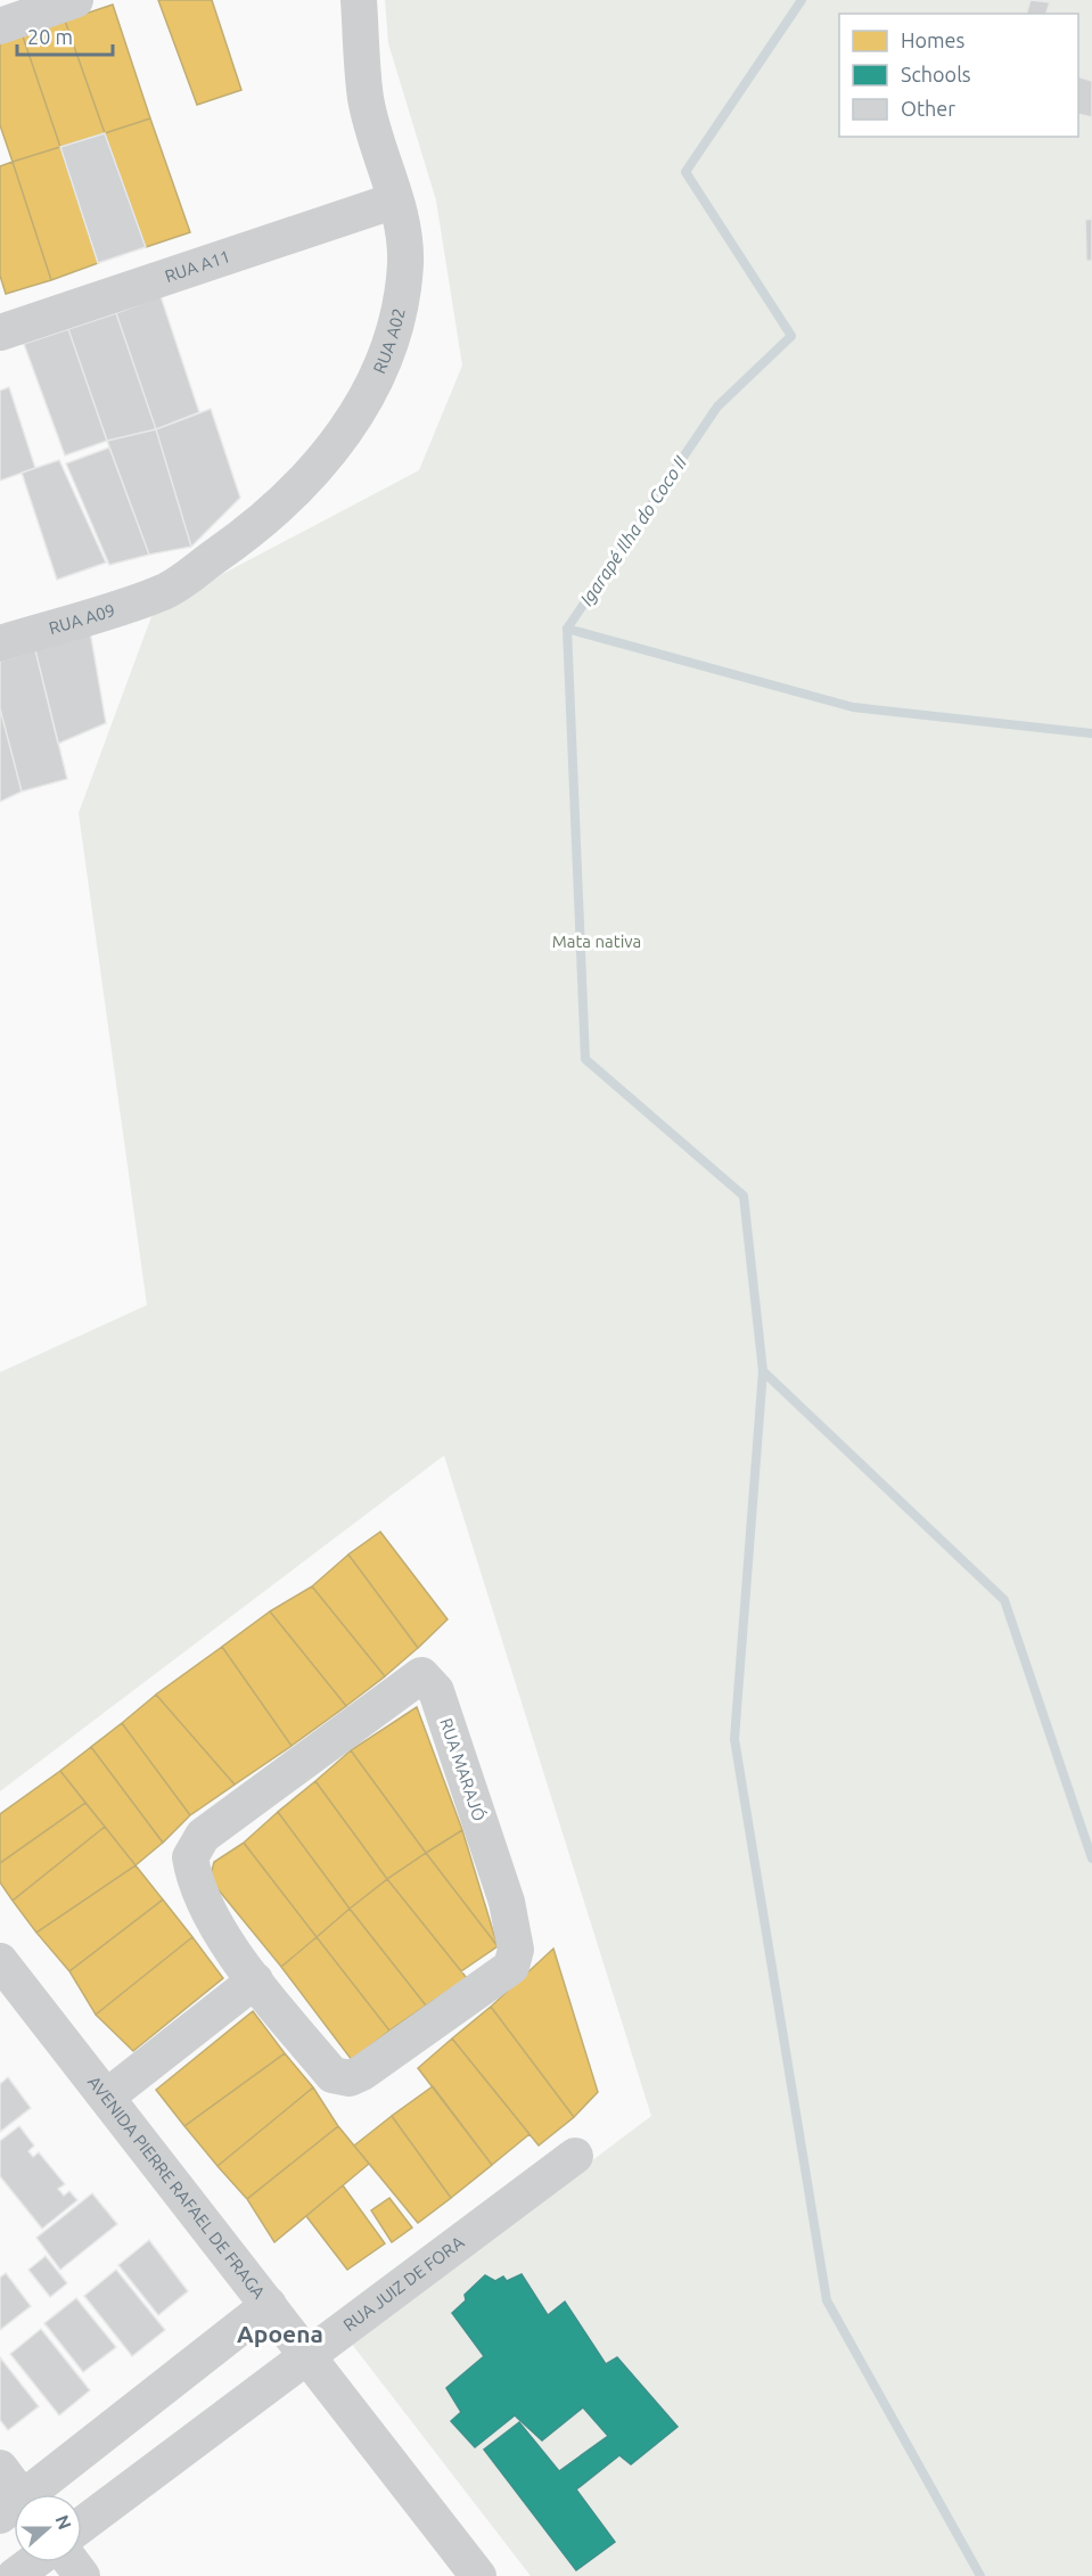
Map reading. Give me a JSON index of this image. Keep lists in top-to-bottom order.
{
  "streets": {
    "street": [
      "RUA A11",
      "RUA A02",
      "RUA A09",
      "RUA MARAJÓ",
      "AVENIDA PIERRE RAFAEL DE FRAGA",
      "RUA JUIZ DE FORA"
    ]
  },
  "crossings": [
    ["RUA A11", "RUA A02"],
    ["RUA A02", "RUA A09"],
    ["AVENIDA PIERRE RAFAEL DE FRAGA", "RUA JUIZ DE FORA"]
  ],
  "districts": ["Apoena"],
  "water": ["Igarapé Ilha do Coco II"],
  "parks": ["Mata nativa"],
  "legend": ["Homes", "Schools", "Other"],
  "scale_bar": "20 m",
  "north": "right"
}
